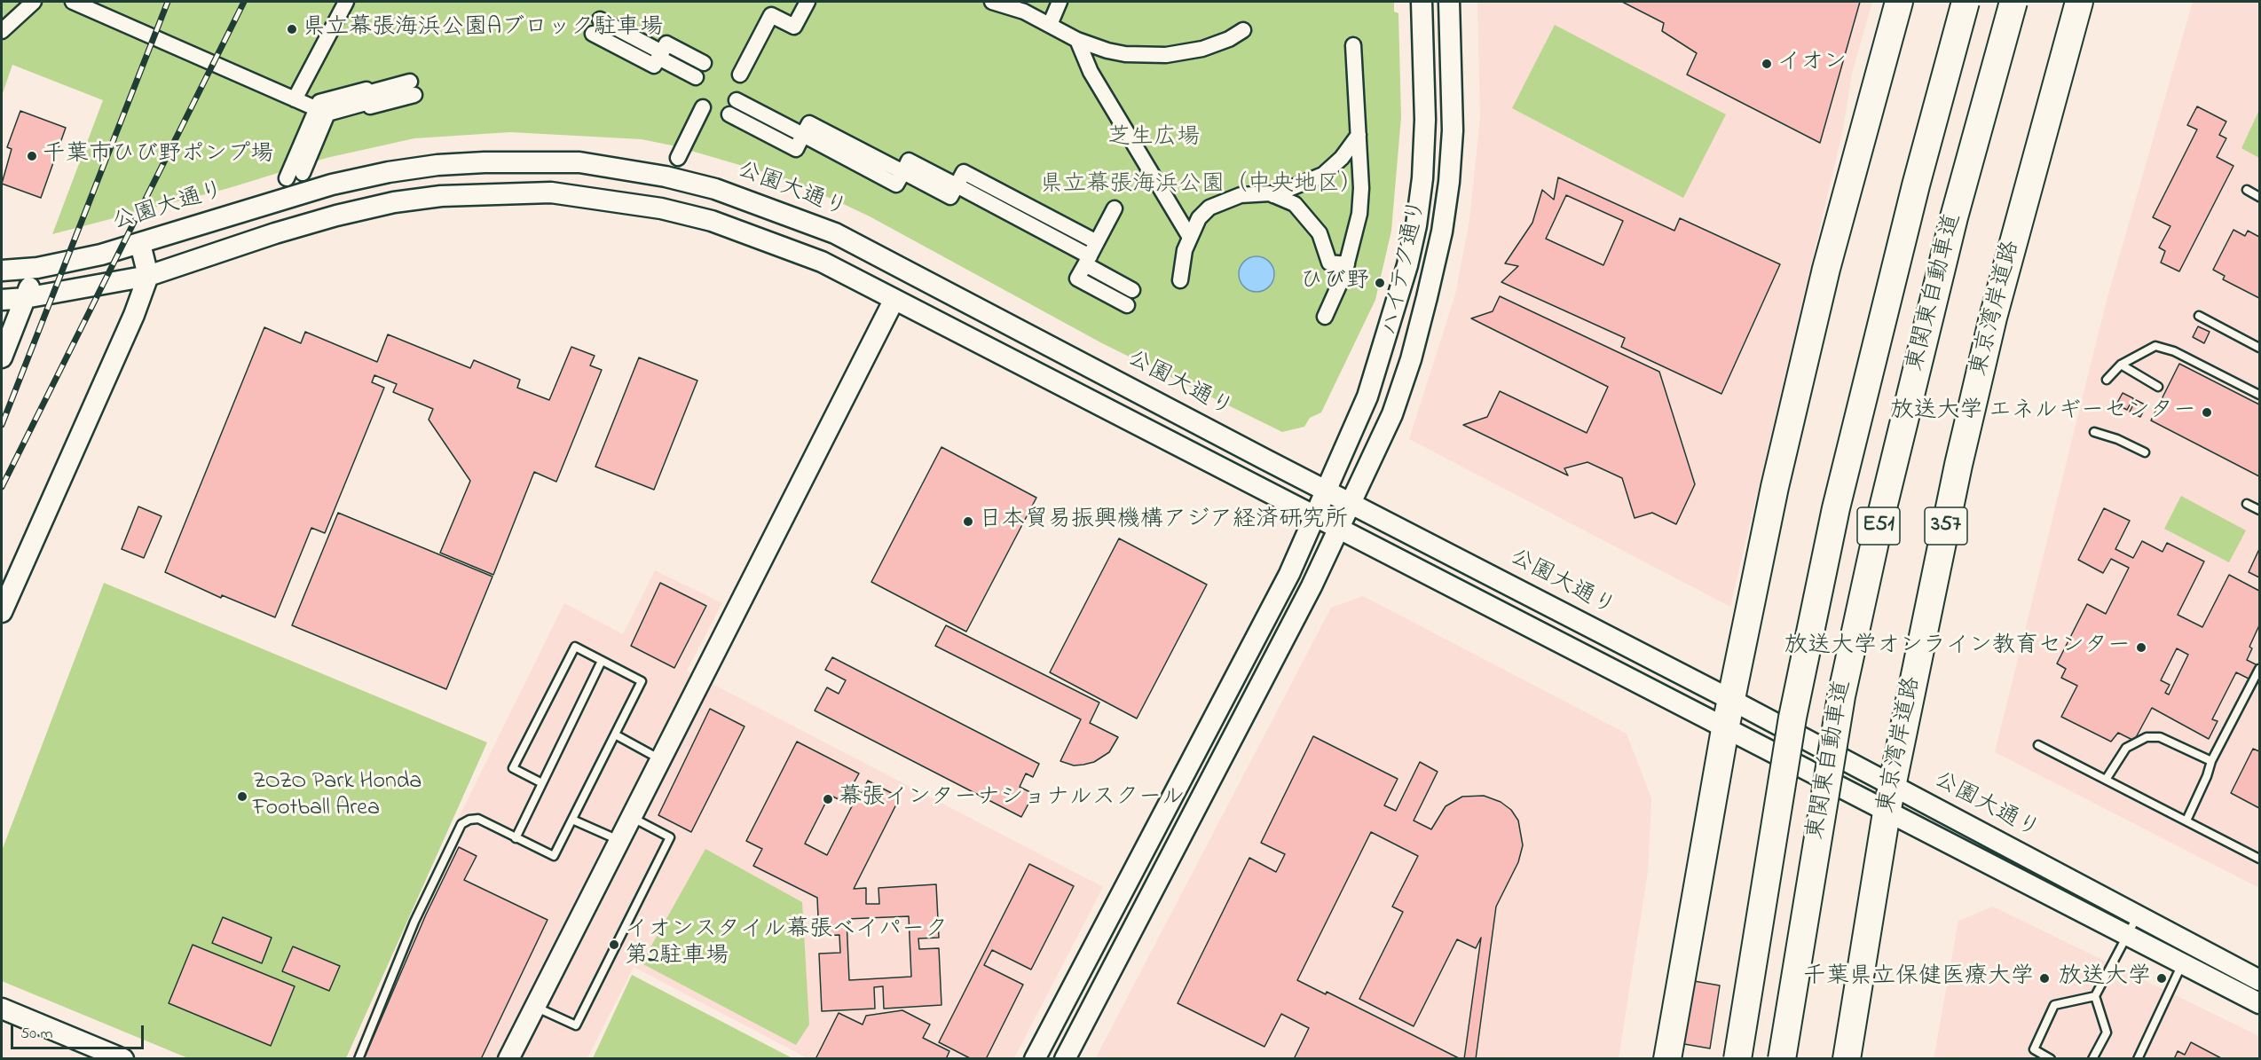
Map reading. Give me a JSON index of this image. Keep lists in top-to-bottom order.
{
  "streets": {
    "highway": [
      "東関東自動車道",
      "東京湾岸道路",
      "E51",
      "357"
    ],
    "street": ["公園大通り", "ハイテク通り"]
  },
  "crossings": [
    ["公園大通り", "ハイテク通り"],
    ["公園大通り", "東京湾岸道路"]
  ],
  "parks": ["芝生広場", "県立幕張海浜公園（中央地区）"],
  "places": [
    "県立幕張海浜公園Aブロック駐車場",
    "イオン",
    "千葉市ひび野ポンプ場",
    "ひび野",
    "放送大学 エネルギーセンター",
    "日本貿易振興機構アジア経済研究所",
    "放送大学オンライン教育センター",
    "ZOZO Park Honda Football Area",
    "幕張インターナショナルスクール",
    "イオンスタイル幕張ベイパーク 第2駐車場",
    "千葉県立保健医療大学",
    "放送大学"
  ],
  "scale_bar": "50 m"
}
